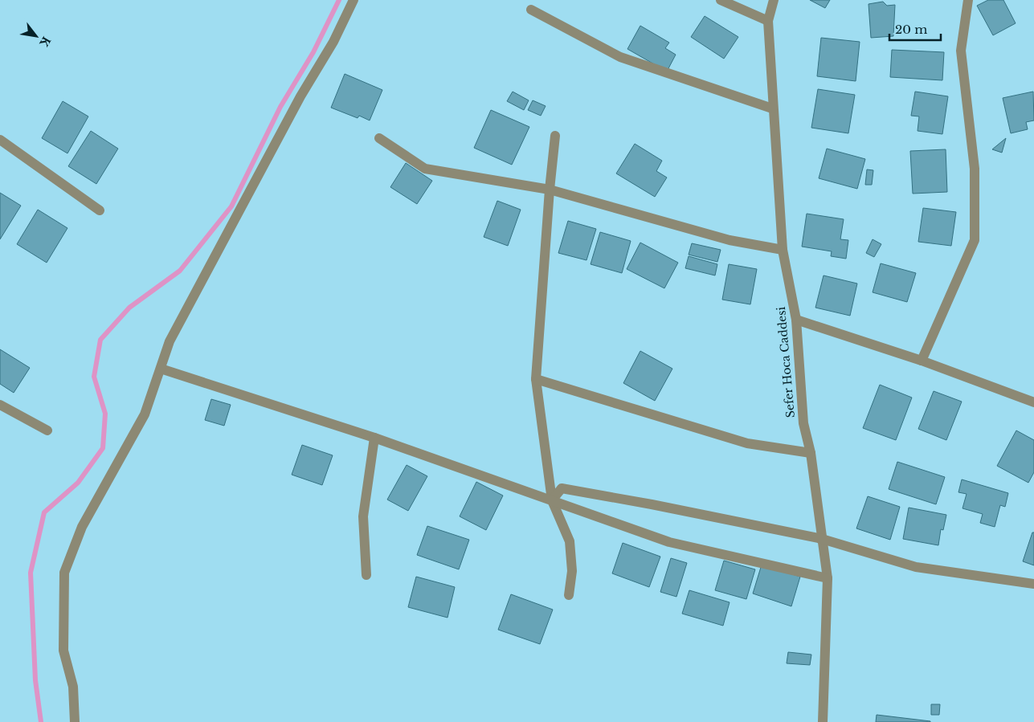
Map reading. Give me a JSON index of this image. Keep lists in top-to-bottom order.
{
  "streets": {
    "street": ["Sefer Hoca Caddesi"]
  },
  "scale_bar": "20 m",
  "north": "bottom right"
}
